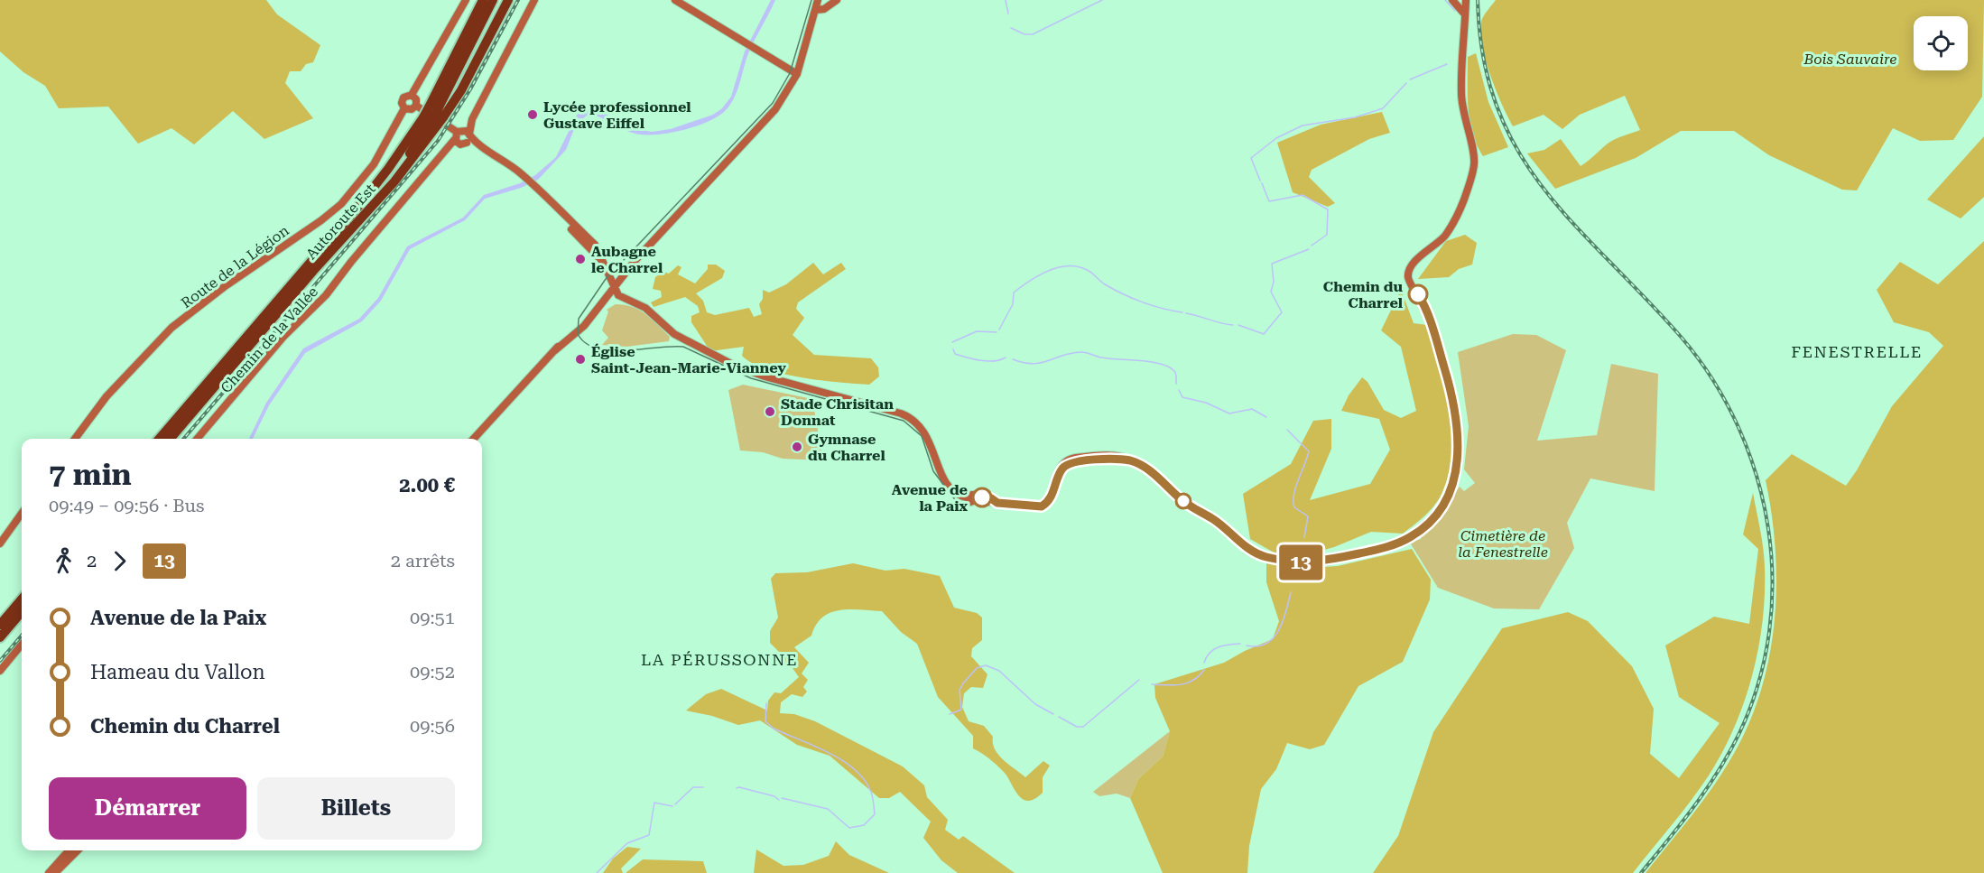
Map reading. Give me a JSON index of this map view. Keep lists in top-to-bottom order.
{
  "streets": {
    "highway": ["Autoroute Est"],
    "street": ["Route de la Légion", "Chemin de la Vallée"]
  },
  "districts": ["FENESTRELLE", "LA PÉRUSSONNE"],
  "parks": ["Bois Sauvaire", "Cimetière de la Fenestrelle"],
  "places": [
    "Lycée professionnel Gustave Eiffel",
    "Aubagne le Charrel",
    "Chemin du Charrel",
    "Église Saint-Jean-Marie-Vianney",
    "Stade Chrisitan Donnat",
    "Gymnase du Charrel",
    "Avenue de la Paix"
  ],
  "lines": ["bus line 13"],
  "page": {
    "on_map": "13",
    "heading": ["7 min", "09:49 – 09:56 · Bus", "2.00 €"],
    "legs": ["2", "13", "2 arrêts"],
    "list": [
      {
        "name": "Avenue de la Paix",
        "value": "09:51"
      },
      {
        "name": "Hameau du Vallon",
        "value": "09:52"
      },
      {
        "name": "Chemin du Charrel",
        "value": "09:56"
      }
    ],
    "buttons": ["Démarrer", "Billets"]
  }
}
